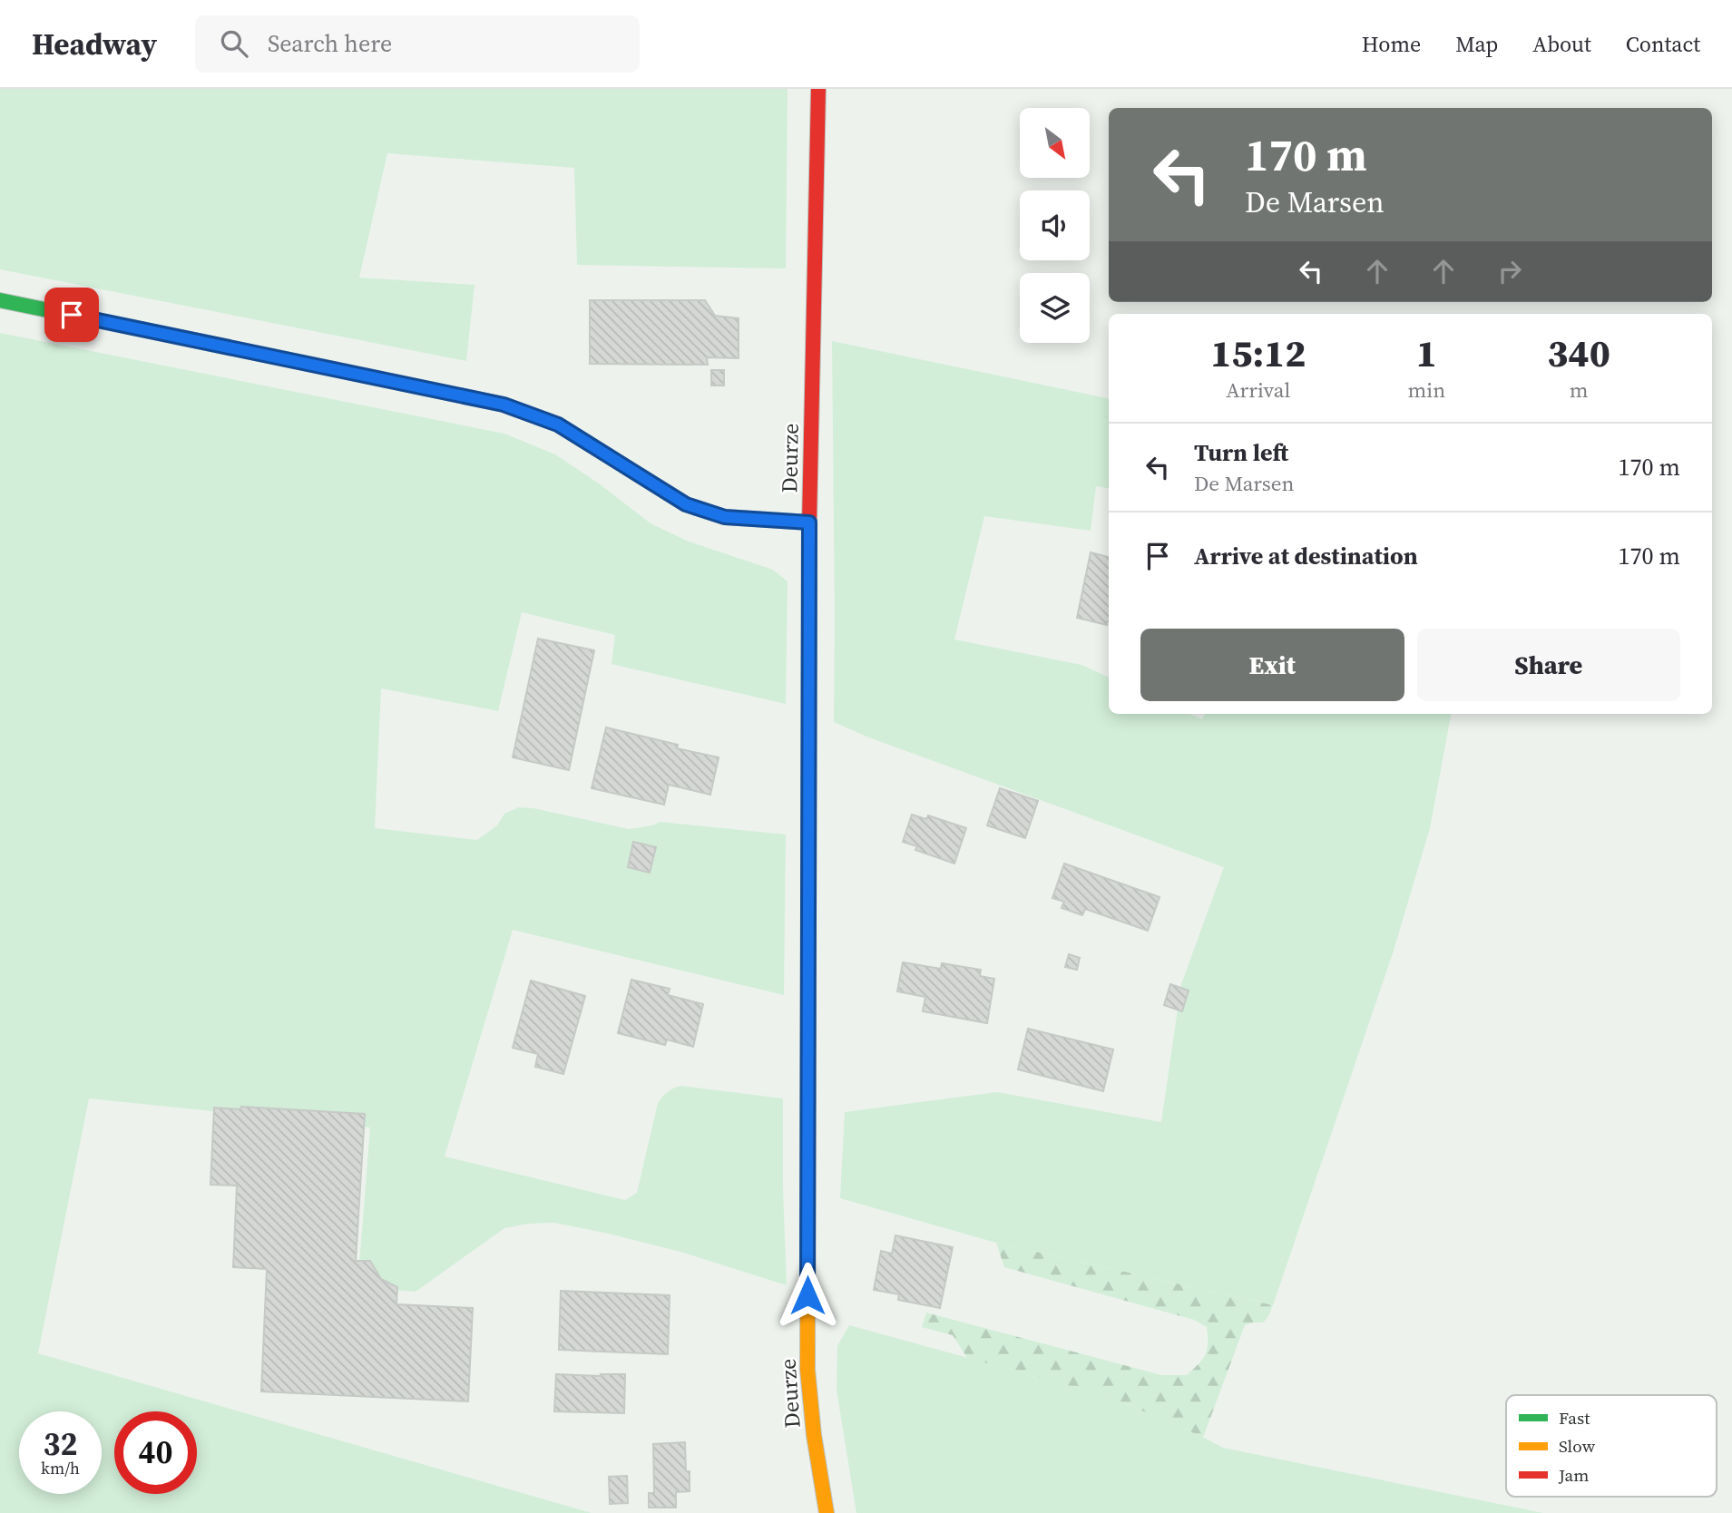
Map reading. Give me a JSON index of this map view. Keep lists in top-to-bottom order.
{
  "streets": {
    "street": ["Deurze"]
  },
  "legend": ["Fast", "Slow", "Jam"],
  "north": "bottom right",
  "page": {
    "header": "Headway",
    "search": "Search here",
    "nav": [
      "Home",
      "Map",
      "About",
      "Contact"
    ],
    "turn": ["170 m", "De Marsen"],
    "eta": [
      "15:12",
      "Arrival",
      "1",
      "min",
      "340",
      "m"
    ],
    "list": [
      {
        "name": "Turn left",
        "note": "De Marsen",
        "value": "170 m"
      },
      {
        "name": "Arrive at destination",
        "value": "170 m"
      }
    ],
    "buttons": ["Exit", "Share"],
    "speed": "32 km/h",
    "limit": "40"
  }
}
